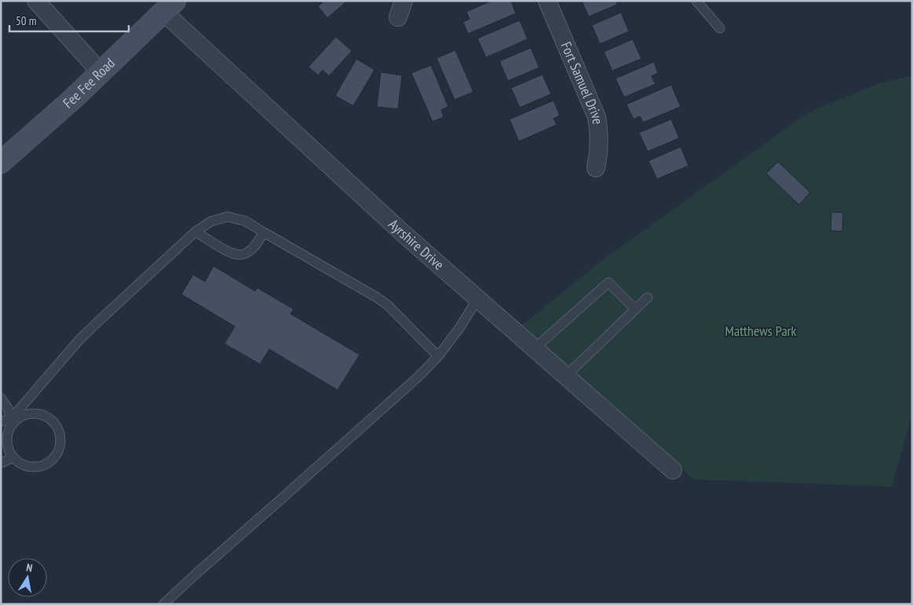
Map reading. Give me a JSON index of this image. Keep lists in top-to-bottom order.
{
  "streets": {
    "street": ["Fee Fee Road", "Fort Samuel Drive", "Ayrshire Drive"]
  },
  "crossings": [
    ["Fee Fee Road", "Ayrshire Drive"]
  ],
  "parks": ["Matthews Park"],
  "scale_bar": "50 m",
  "north": "top"
}
